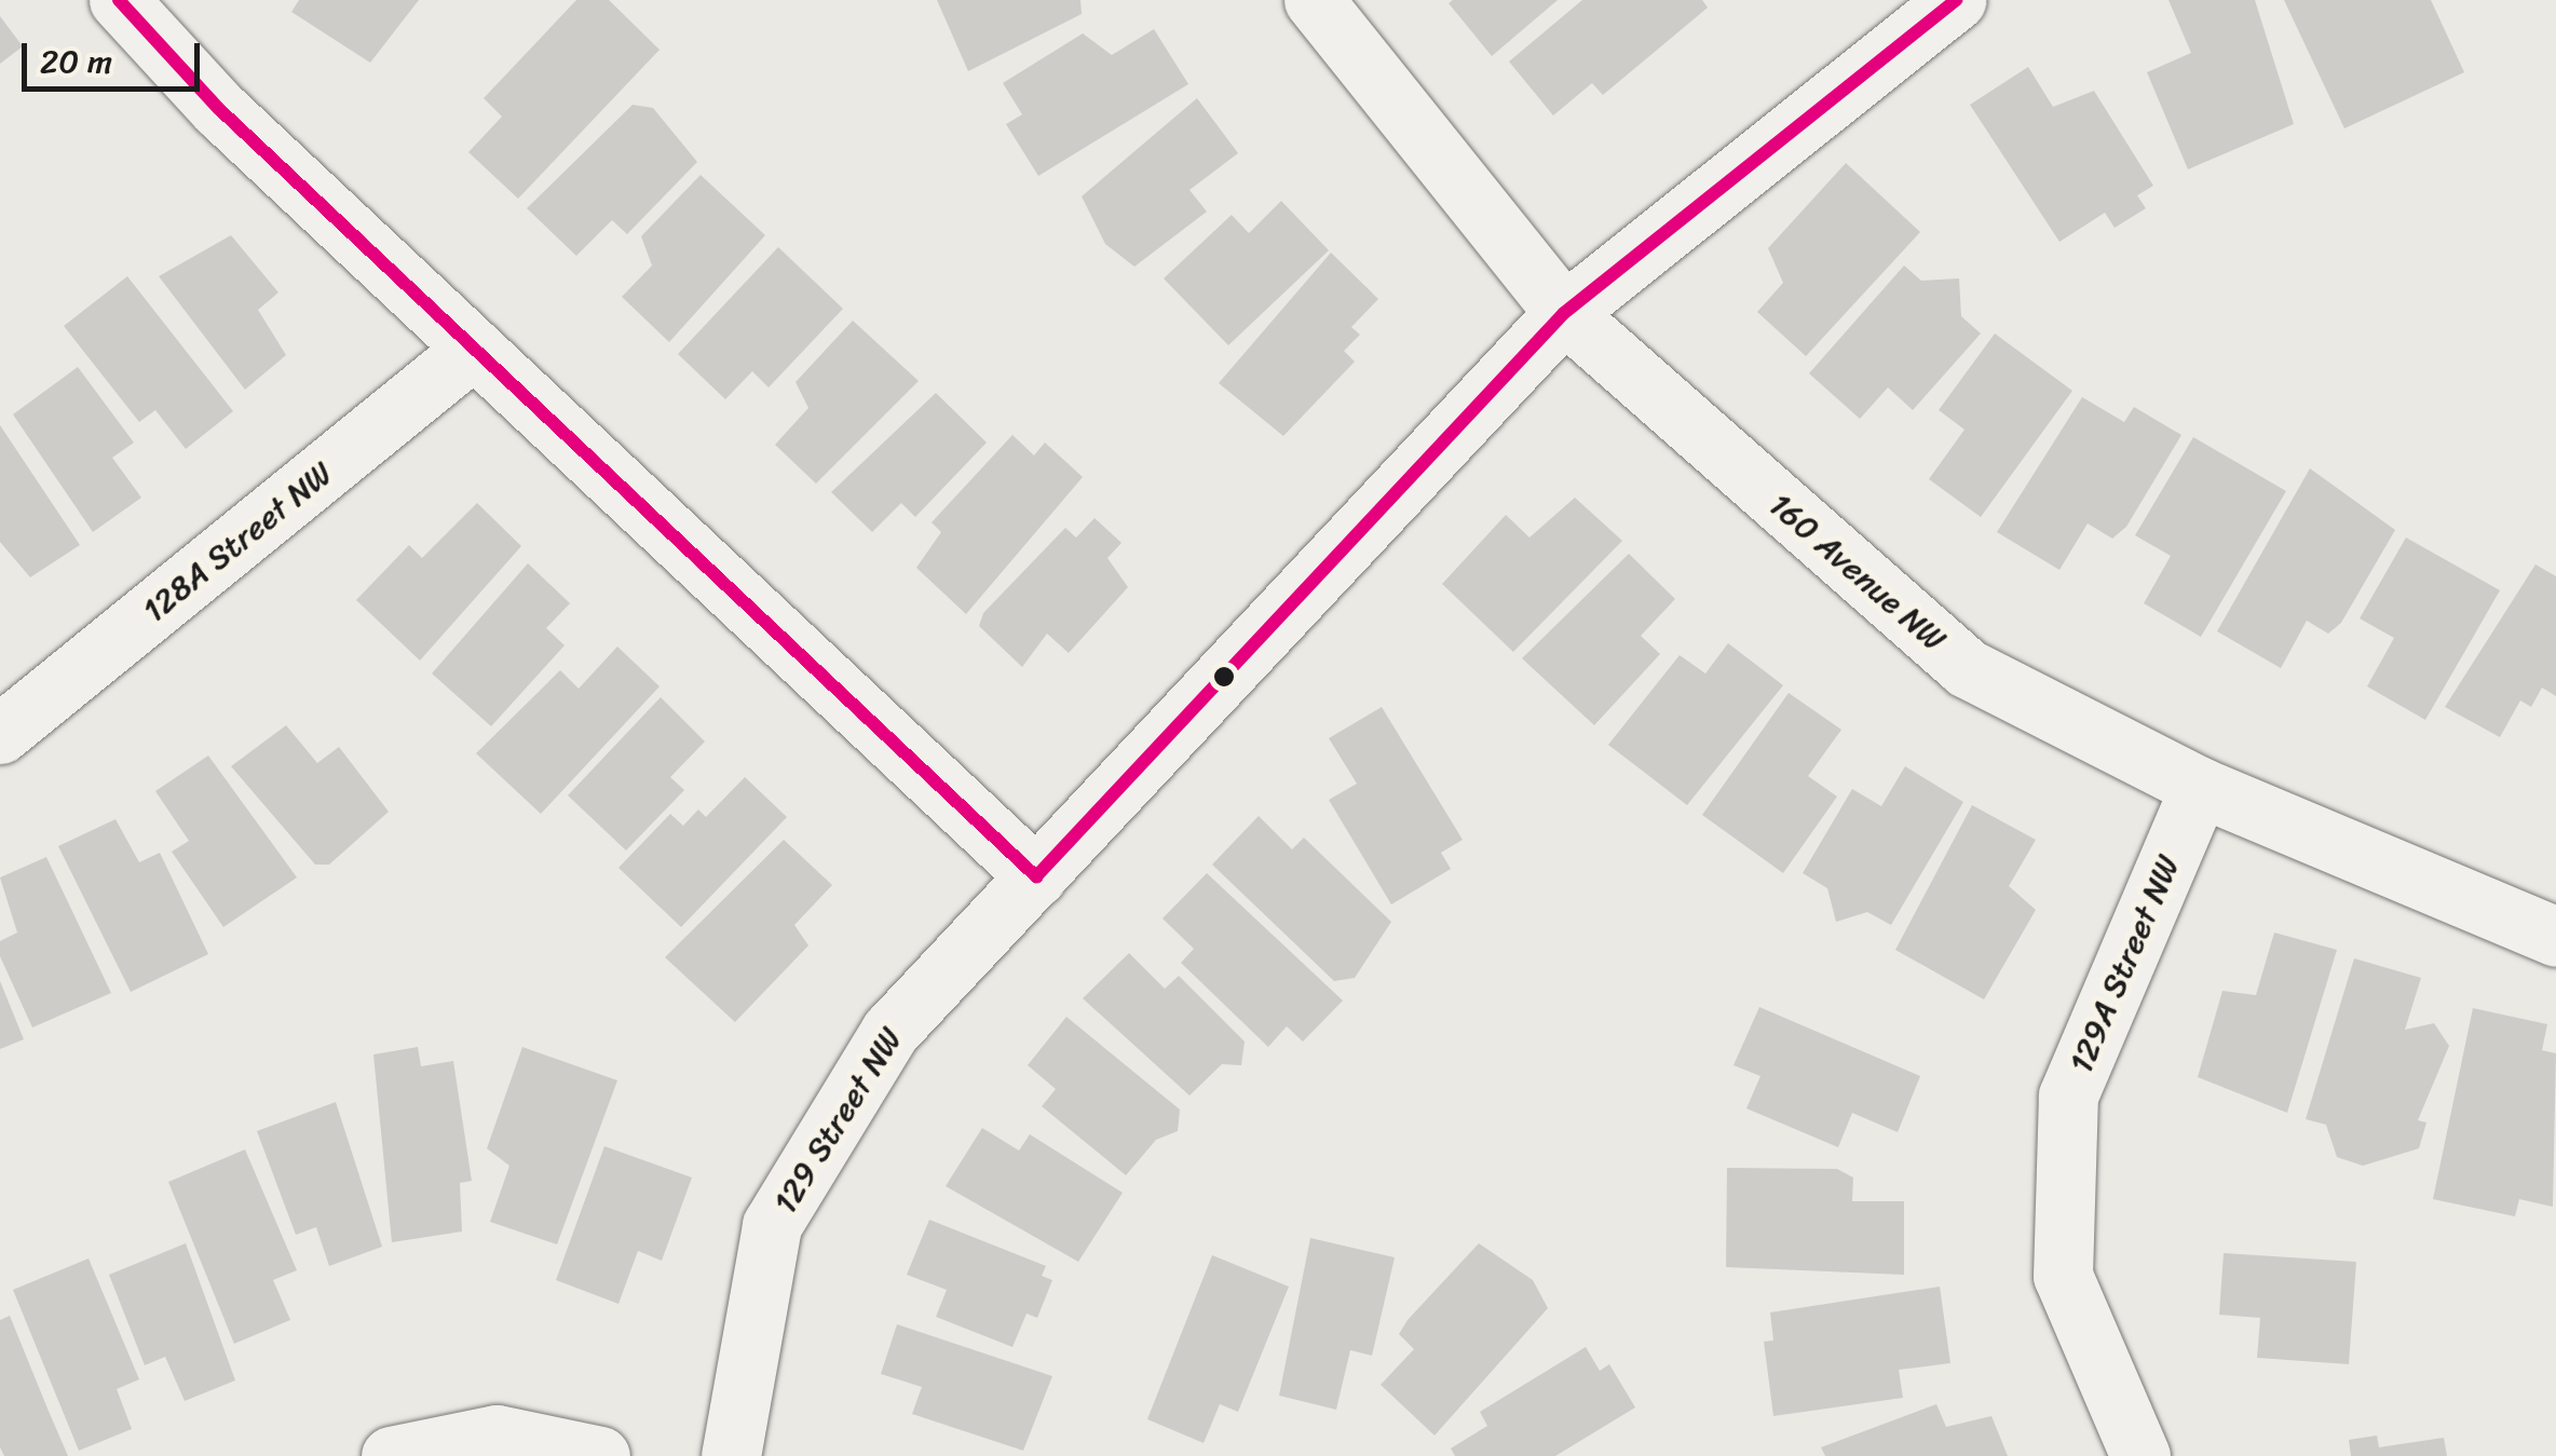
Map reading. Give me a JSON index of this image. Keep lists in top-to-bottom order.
{
  "streets": {
    "street": [
      "128A Street NW",
      "160 Avenue NW",
      "129A Street NW",
      "129 Street NW"
    ]
  },
  "crossings": [
    ["160 Avenue NW", "129A Street NW"],
    ["160 Avenue NW", "129 Street NW"]
  ],
  "scale_bar": "20 m"
}
